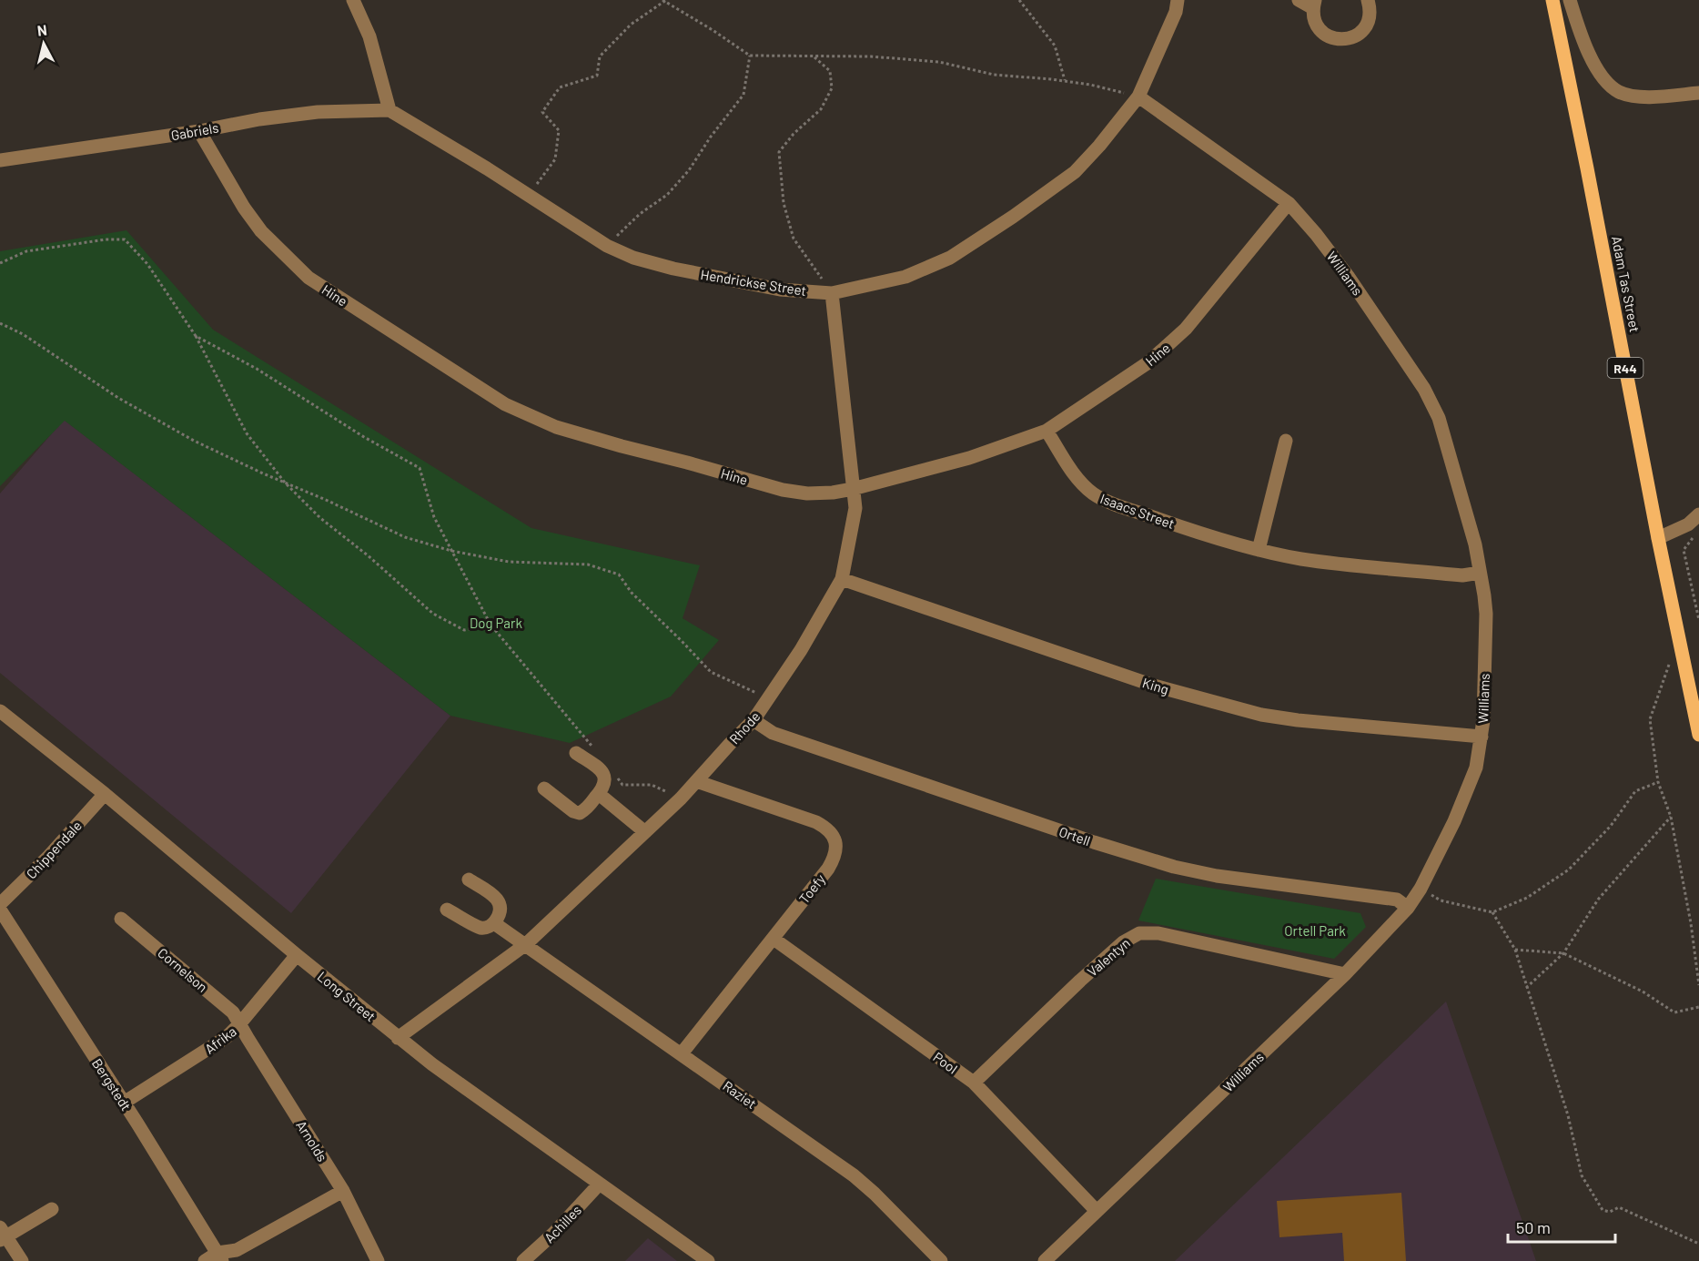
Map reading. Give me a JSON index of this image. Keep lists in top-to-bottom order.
{
  "streets": {
    "main road": ["Adam Tas Street", "R44"],
    "street": [
      "Gabriels",
      "Williams",
      "Hendrickse Street",
      "Hine",
      "Isaacs Street",
      "King",
      "Rhode",
      "Ortell",
      "Chippendale",
      "Toefy",
      "Valentyn",
      "Cornelson",
      "Long Street",
      "Afrika",
      "Pool",
      "Bergstedt",
      "Raziet",
      "Arnolds",
      "Achilles"
    ]
  },
  "crossings": [
    ["Gabriels", "Hendrickse Street"],
    ["Gabriels", "Hine"],
    ["Williams", "Hendrickse Street"],
    ["Williams", "Hine"],
    ["Williams", "Isaacs Street"],
    ["Williams", "King"],
    ["Williams", "Ortell"],
    ["Williams", "Valentyn"],
    ["Williams", "Pool"],
    ["Hendrickse Street", "Rhode"],
    ["Hine", "Isaacs Street"],
    ["Hine", "Rhode"],
    ["King", "Rhode"],
    ["Rhode", "Ortell"],
    ["Rhode", "Toefy"],
    ["Rhode", "Long Street"],
    ["Rhode", "Raziet"],
    ["Chippendale", "Long Street"],
    ["Toefy", "Pool"],
    ["Toefy", "Raziet"],
    ["Valentyn", "Pool"],
    ["Cornelson", "Afrika"],
    ["Cornelson", "Arnolds"],
    ["Long Street", "Afrika"],
    ["Long Street", "Achilles"],
    ["Afrika", "Bergstedt"],
    ["Afrika", "Arnolds"]
  ],
  "parks": ["Dog Park", "Ortell Park"],
  "scale_bar": "50 m",
  "north": "top"
}
